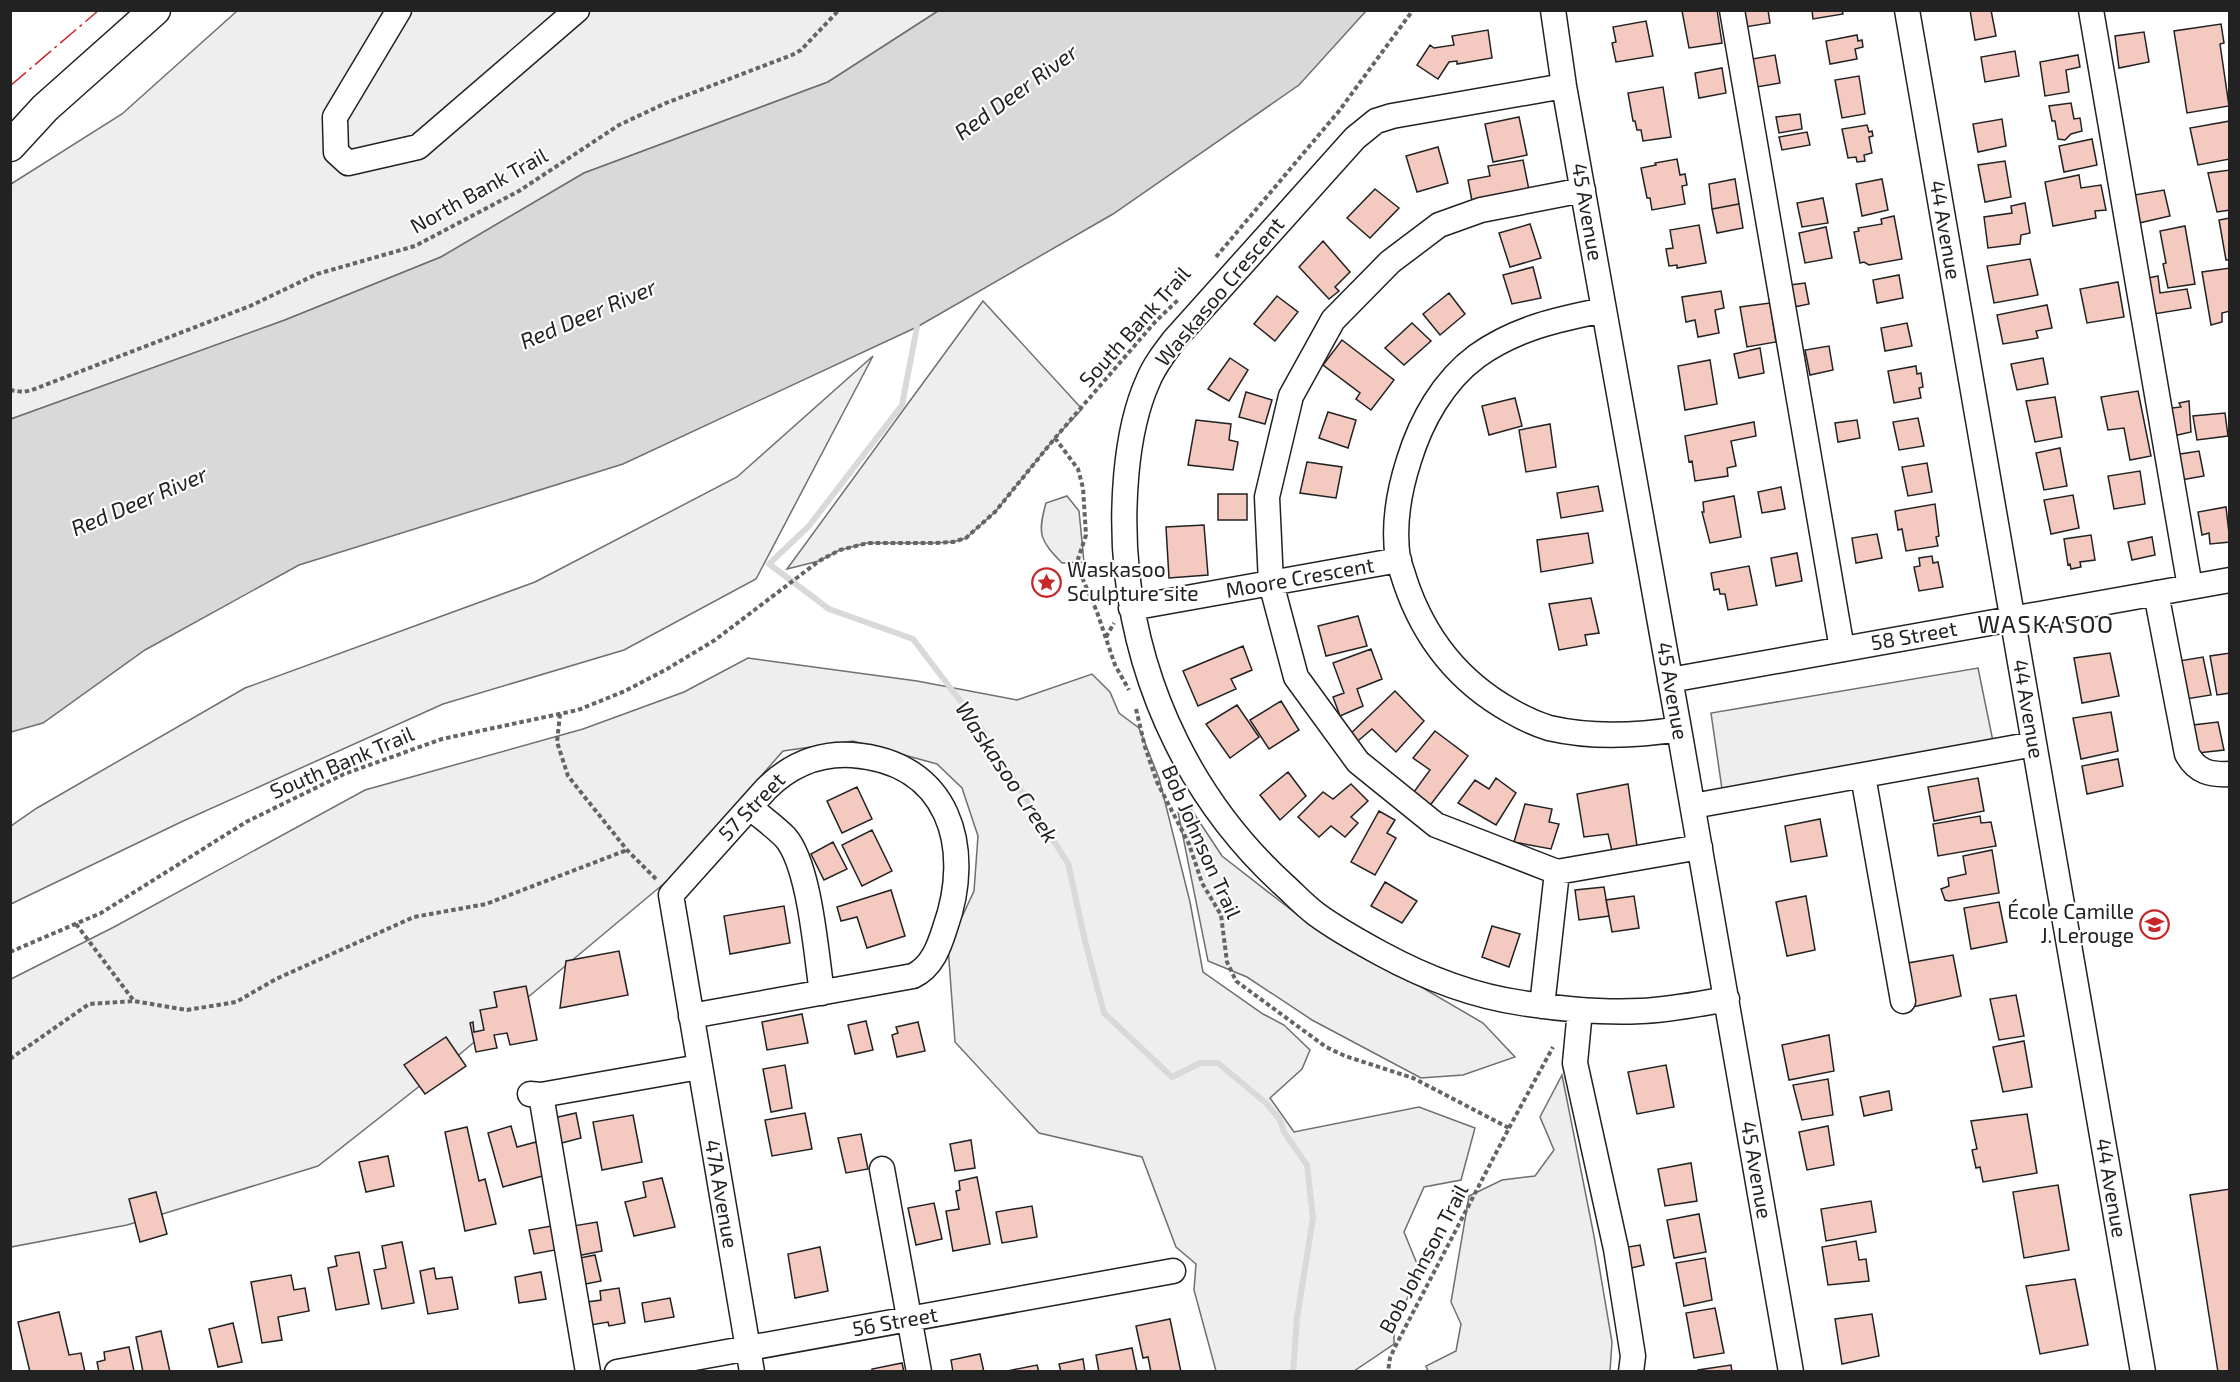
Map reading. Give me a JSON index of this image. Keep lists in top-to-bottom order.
{
  "streets": {
    "street": [
      "45 Avenue",
      "44 Avenue",
      "Waskasoo Crescent",
      "Moore Crescent",
      "58 Street",
      "57 Street",
      "47A Avenue",
      "56 Street"
    ],
    "path": ["North Bank Trail", "South Bank Trail", "Bob Johnson Trail"]
  },
  "crossings": [
    ["45 Avenue", "Waskasoo Crescent"],
    ["45 Avenue", "Moore Crescent"],
    ["45 Avenue", "58 Street"],
    ["44 Avenue", "58 Street"],
    ["Waskasoo Crescent", "Moore Crescent"],
    ["57 Street", "47A Avenue"],
    ["47A Avenue", "56 Street"]
  ],
  "districts": ["WASKASOO"],
  "water": ["Red Deer River", "Waskasoo Creek"],
  "places": {
    "place": ["Waskasoo Sculpture site"],
    "school or university": ["École Camille J. Lerouge"]
  }
}
